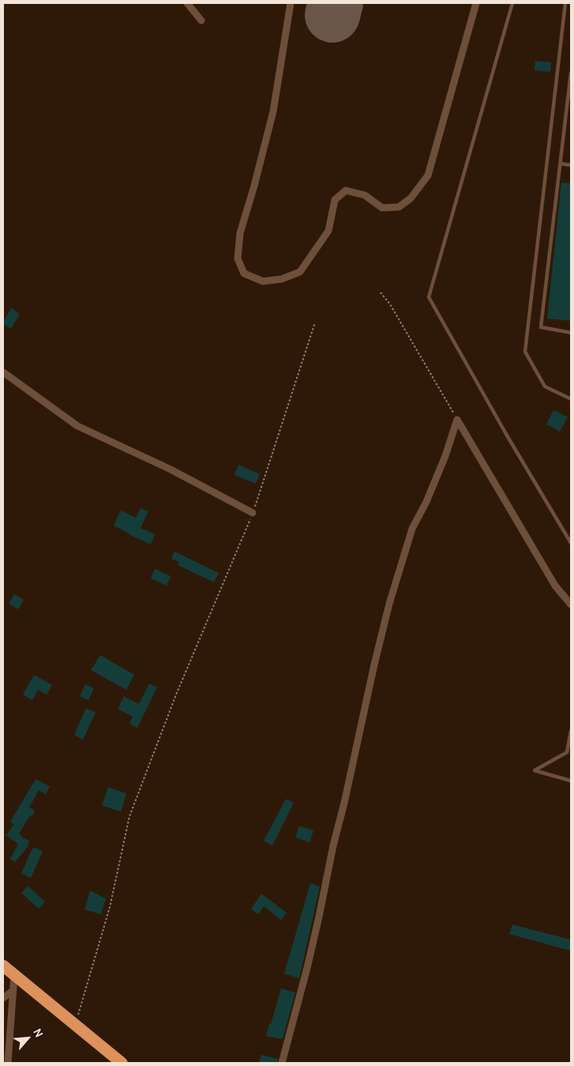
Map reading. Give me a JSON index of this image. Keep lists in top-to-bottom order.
{
  "north": "top right"
}
